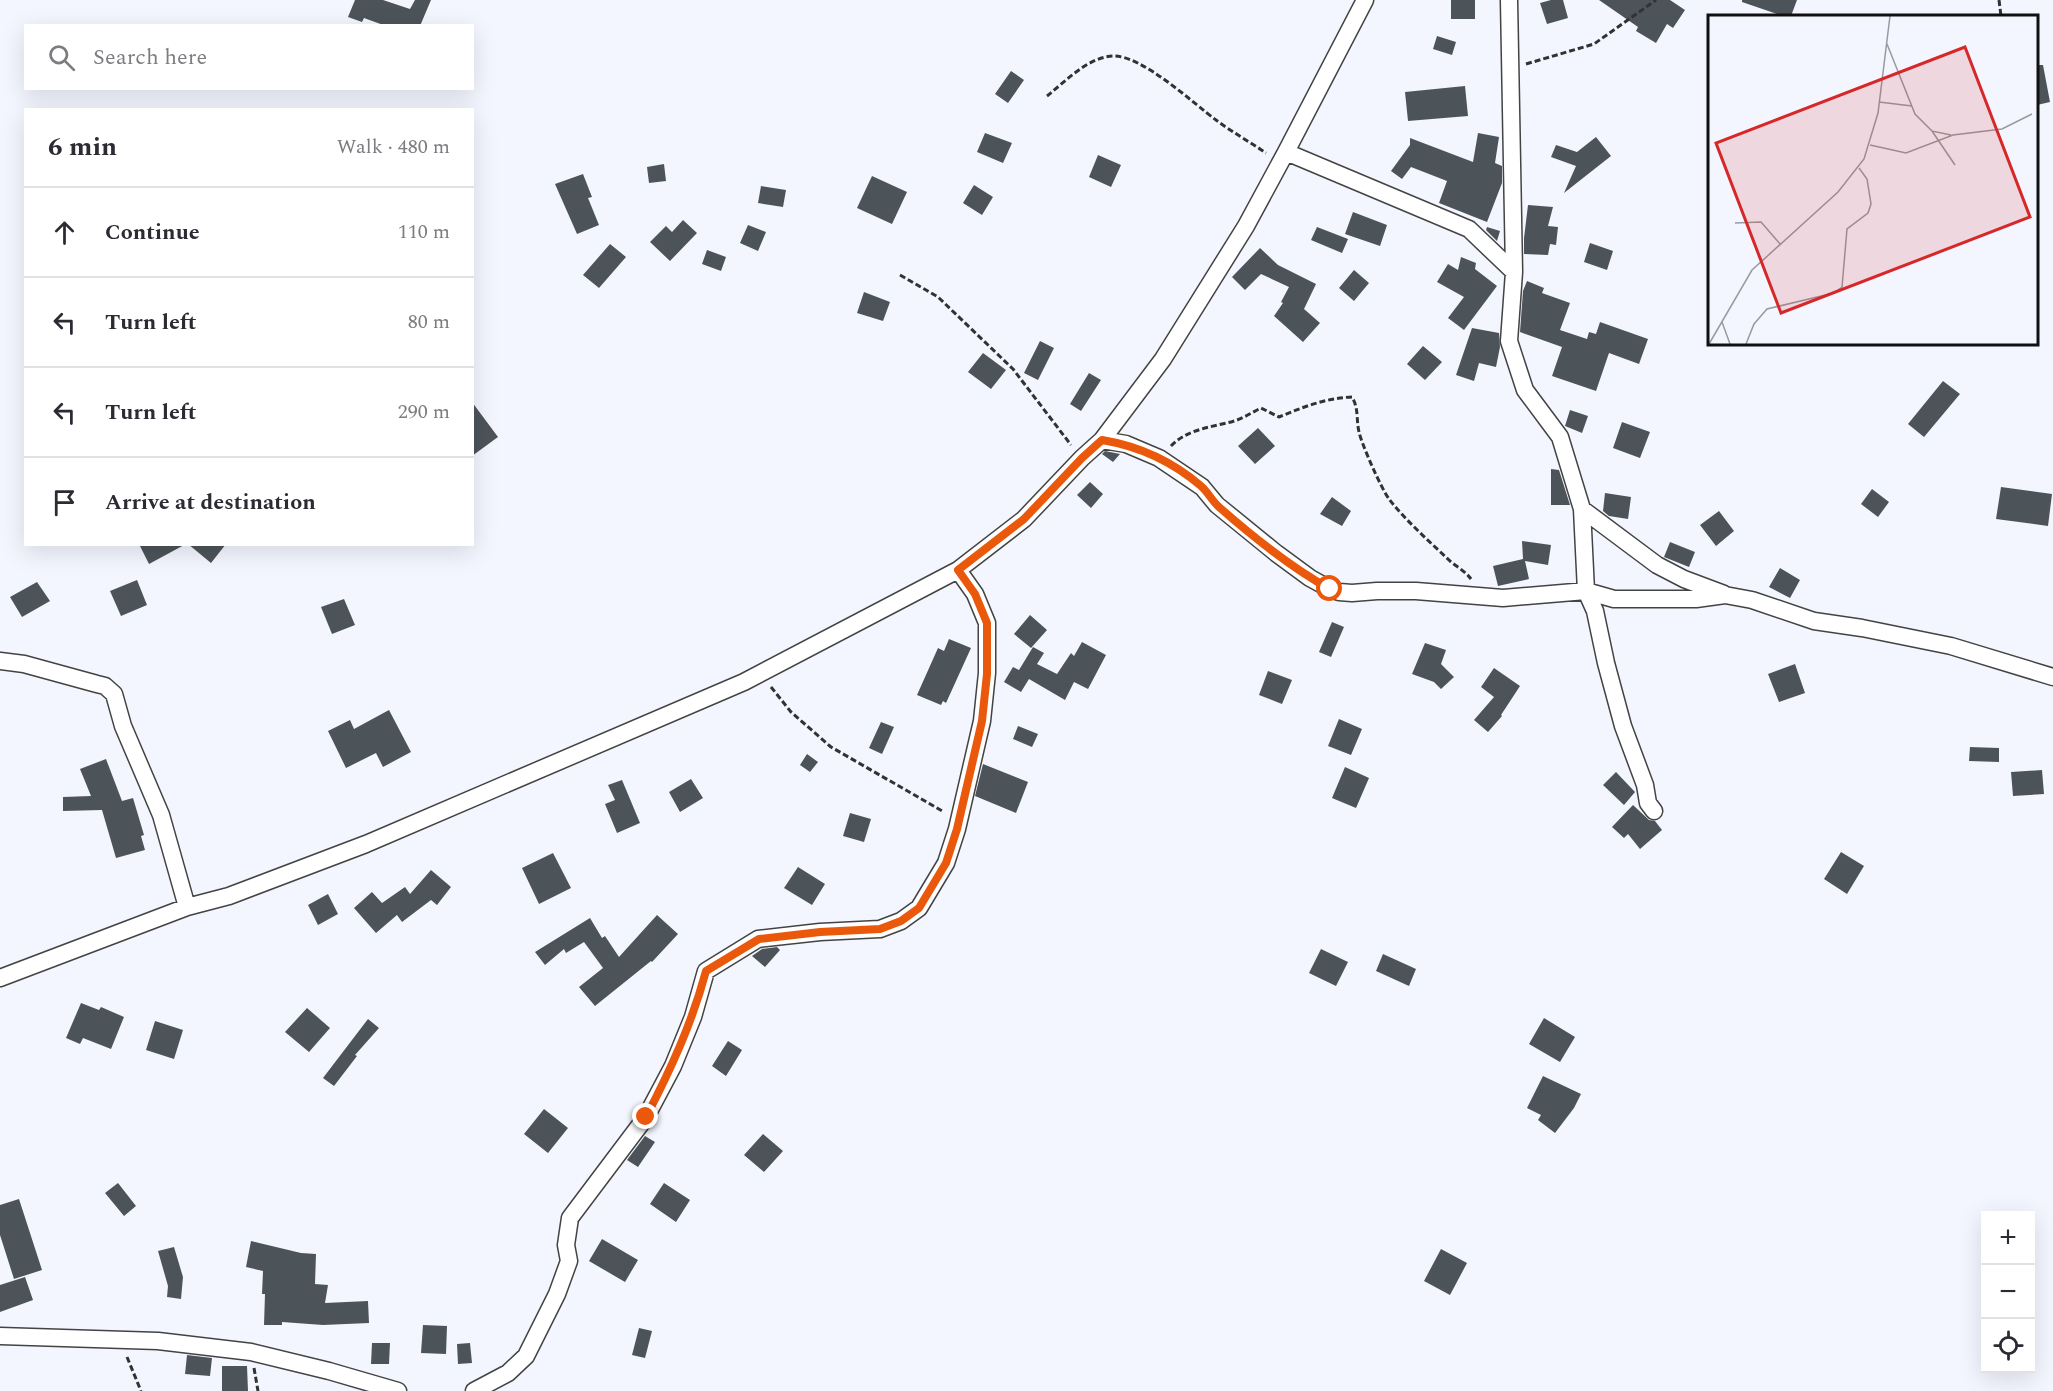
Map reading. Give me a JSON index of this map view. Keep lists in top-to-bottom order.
{
  "page": {
    "search": "Search here",
    "heading": ["6 min", "Walk · 480 m"],
    "list": [
      ["Continue", "110 m"],
      ["Turn left", "80 m"],
      ["Turn left", "290 m"],
      "Arrive at destination"
    ],
    "map_buttons": ["+", "−"]
  }
}
